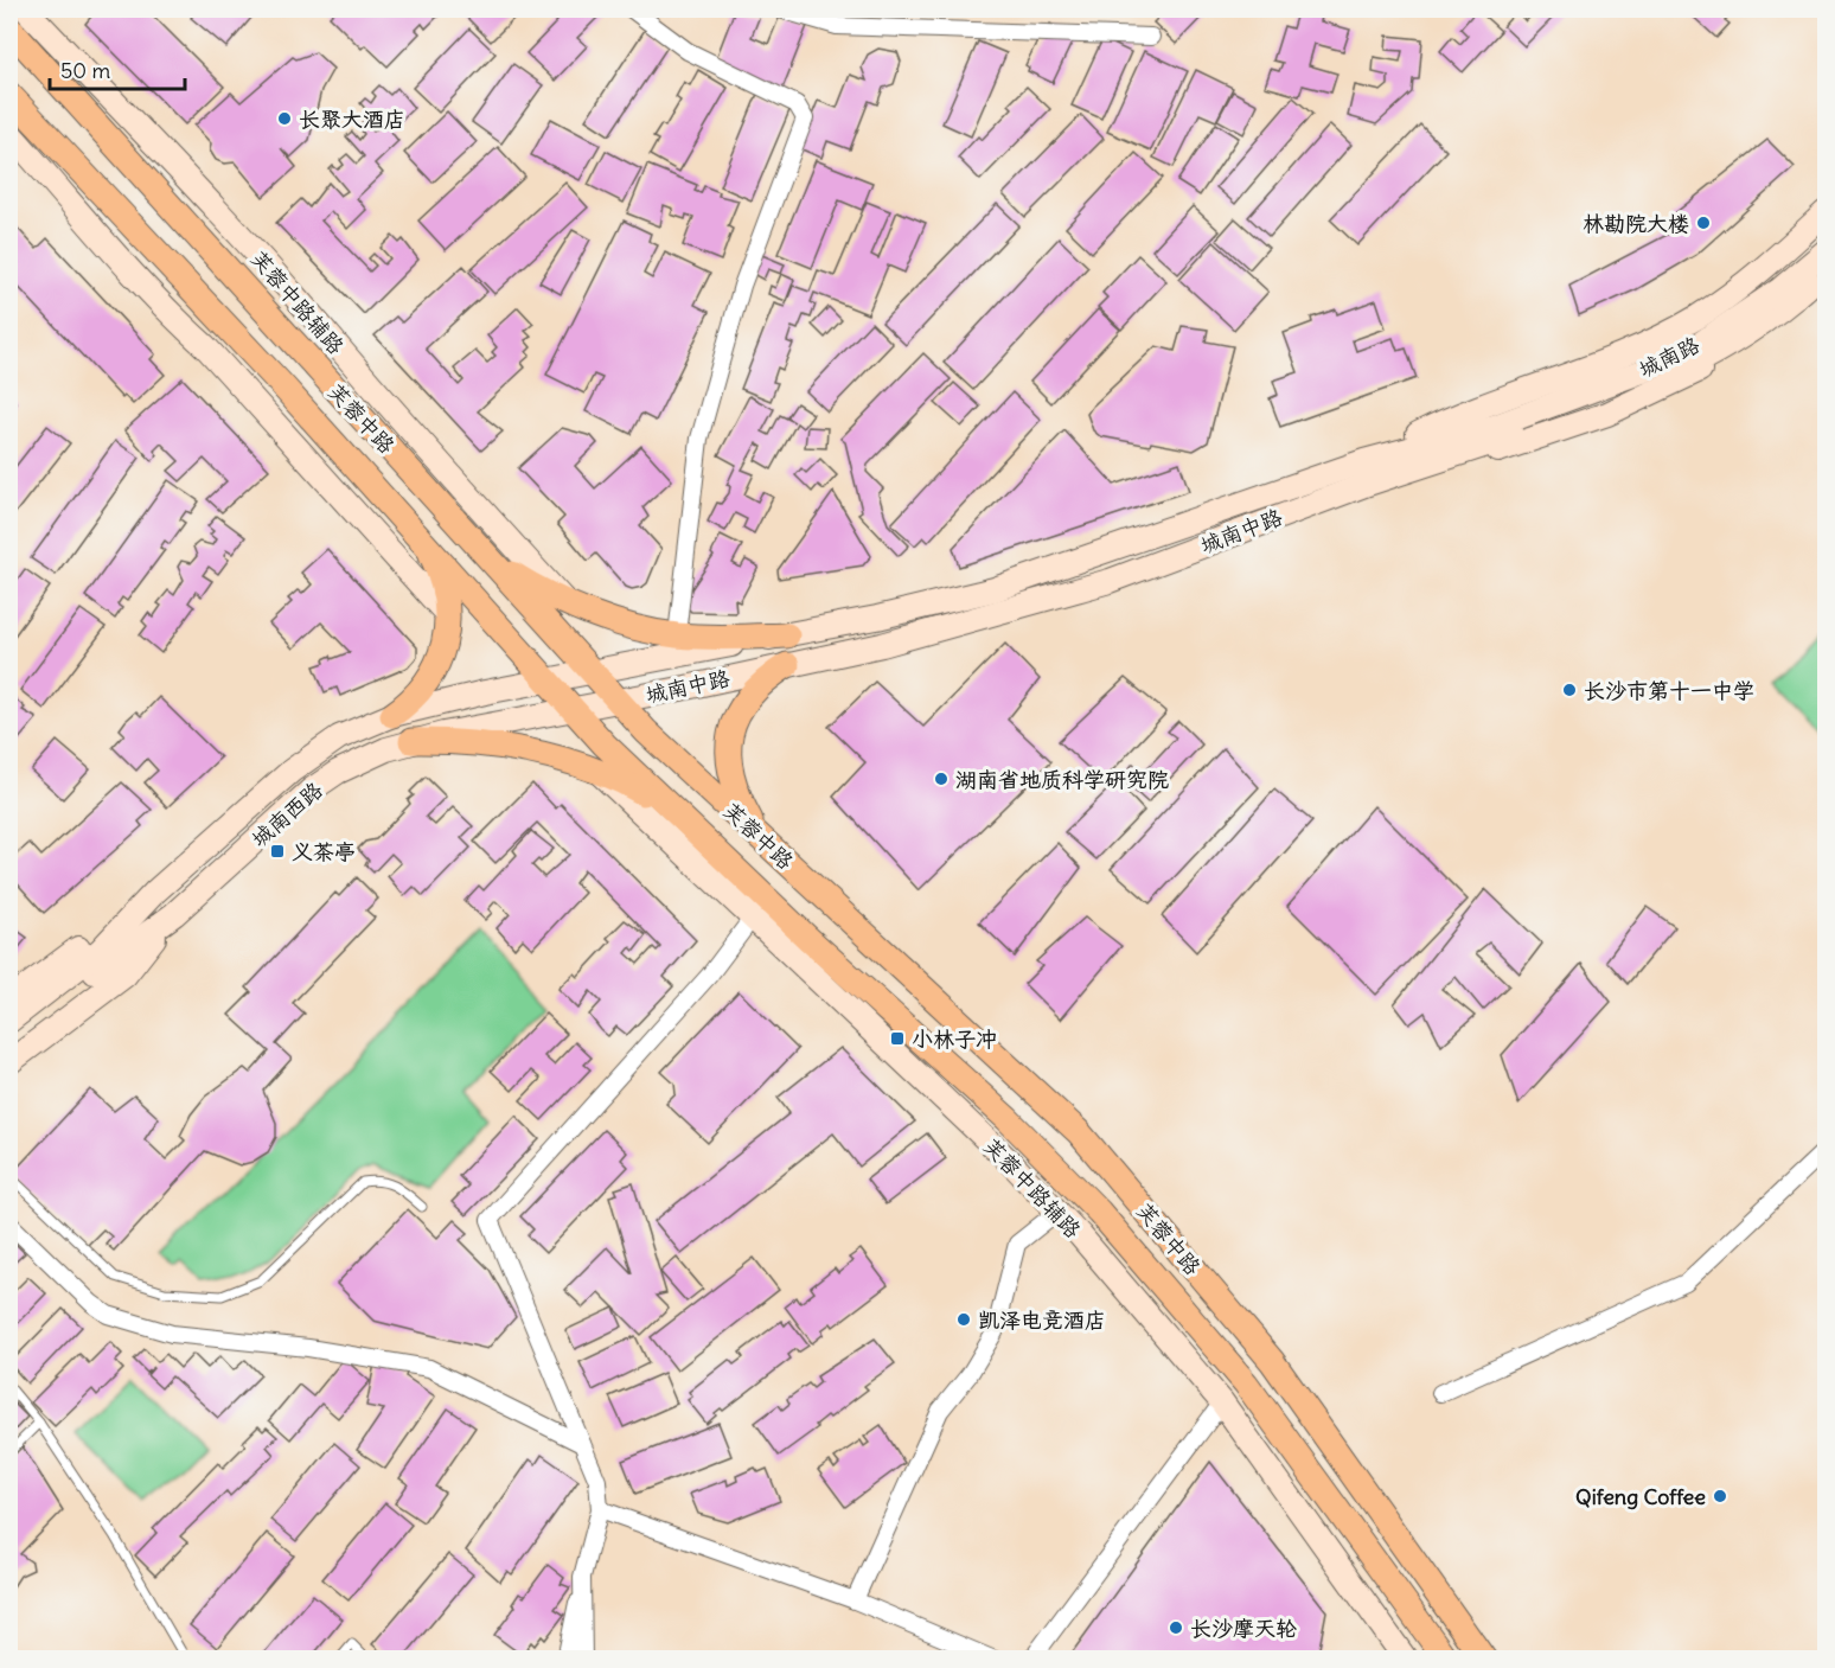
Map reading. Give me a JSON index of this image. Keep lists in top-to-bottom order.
{
  "streets": {
    "main road": [
      "芙蓉中路辅路",
      "城南路",
      "芙蓉中路",
      "城南中路",
      "城南西路"
    ]
  },
  "crossings": [
    ["芙蓉中路辅路", "芙蓉中路"],
    ["城南路", "城南中路"],
    ["芙蓉中路", "城南中路"],
    ["芙蓉中路", "城南西路"],
    ["城南中路", "城南西路"]
  ],
  "places": {
    "other": [
      "长聚大酒店",
      "林勘院大楼",
      "长沙市第十一中学",
      "湖南省地质科学研究院",
      "凯泽电竞酒店",
      "Qifeng Coffee",
      "长沙摩天轮"
    ],
    "transit": ["义茶亭", "小林子冲"]
  },
  "scale_bar": "50 m"
}
